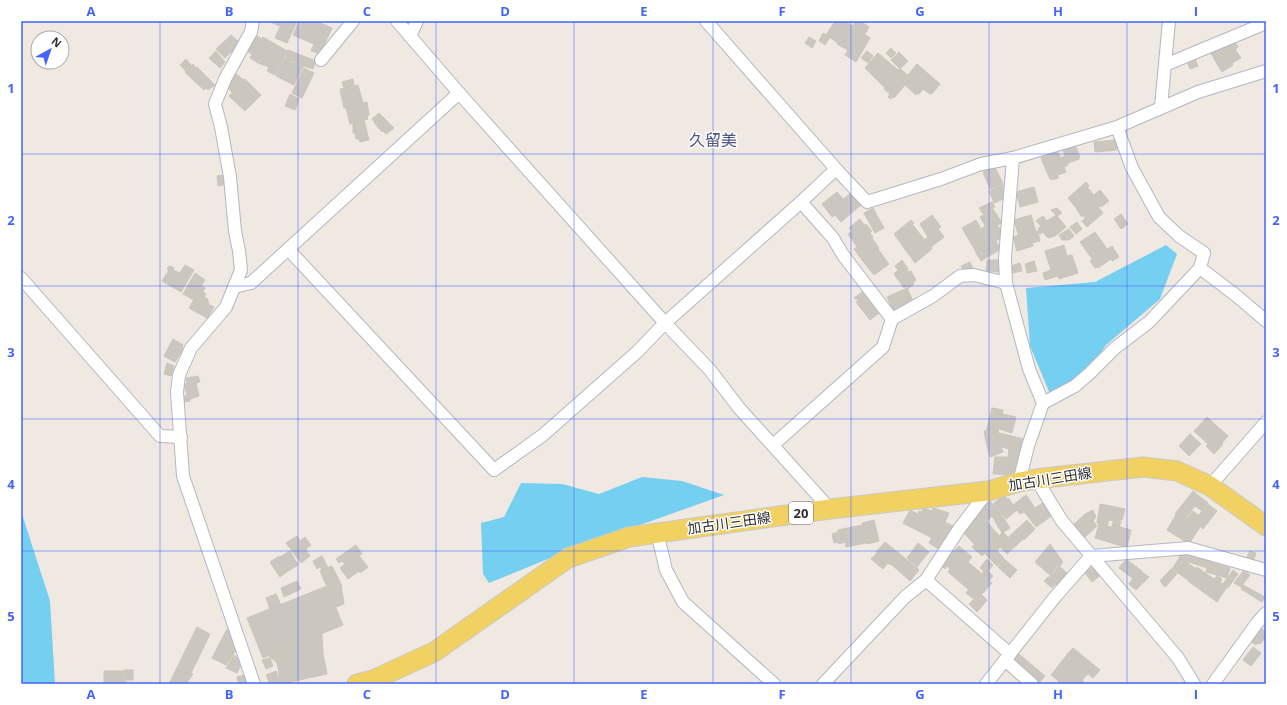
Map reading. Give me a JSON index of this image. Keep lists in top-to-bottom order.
{
  "streets": {
    "main road": ["加古川三田線", "20"]
  },
  "districts": ["久留美"],
  "north": "top right",
  "grid": {
    "columns": [
      "A",
      "B",
      "C",
      "D",
      "E",
      "F",
      "G",
      "H",
      "I"
    ],
    "rows": [
      "1",
      "2",
      "3",
      "4",
      "5"
    ]
  }
}
